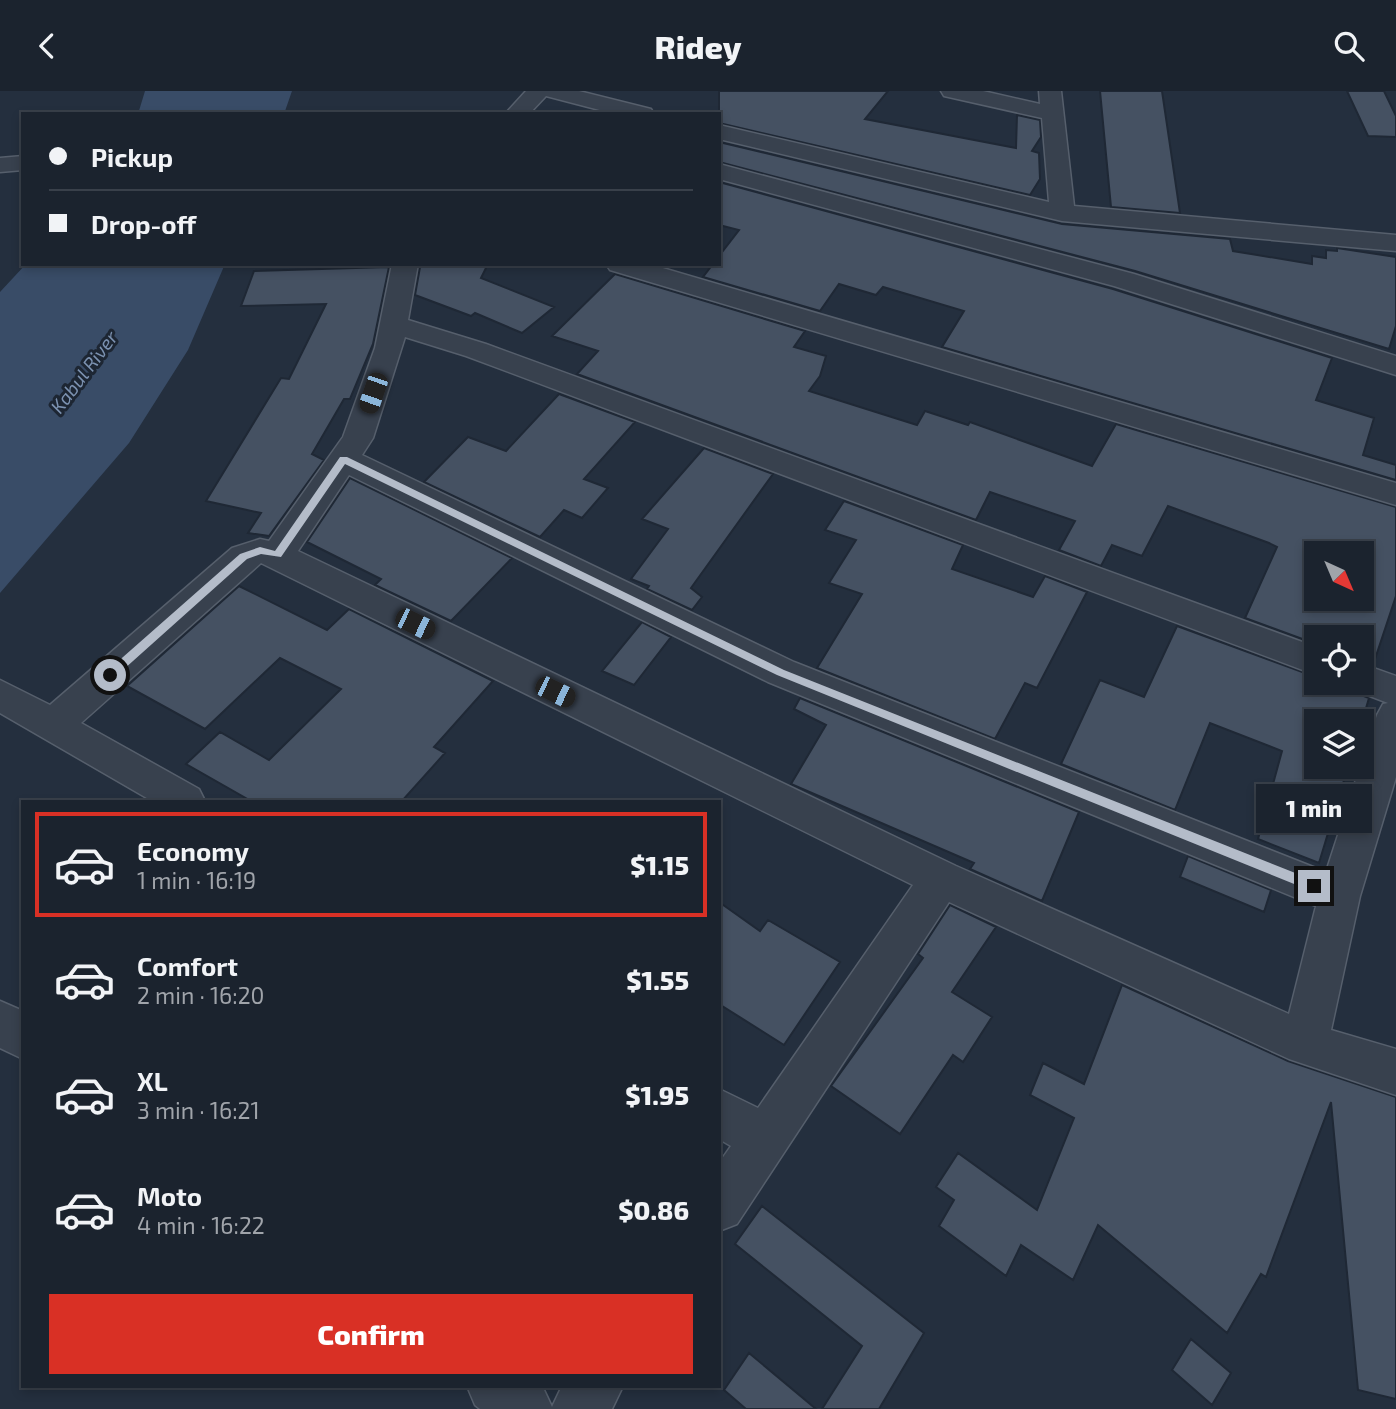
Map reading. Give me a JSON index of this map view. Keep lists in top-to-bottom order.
{
  "water": ["Kabul River"],
  "north": "bottom right",
  "page": {
    "header": "Ridey",
    "banner": ["Pickup", "Drop-off"],
    "bubble": "1 min",
    "list": [
      {
        "name": "Economy",
        "note": "1 min · 16:19",
        "value": "$1.15"
      },
      {
        "name": "Comfort",
        "note": "2 min · 16:20",
        "value": "$1.55"
      },
      {
        "name": "XL",
        "note": "3 min · 16:21",
        "value": "$1.95"
      },
      {
        "name": "Moto",
        "note": "4 min · 16:22",
        "value": "$0.86"
      }
    ],
    "buttons": "Confirm"
  }
}
